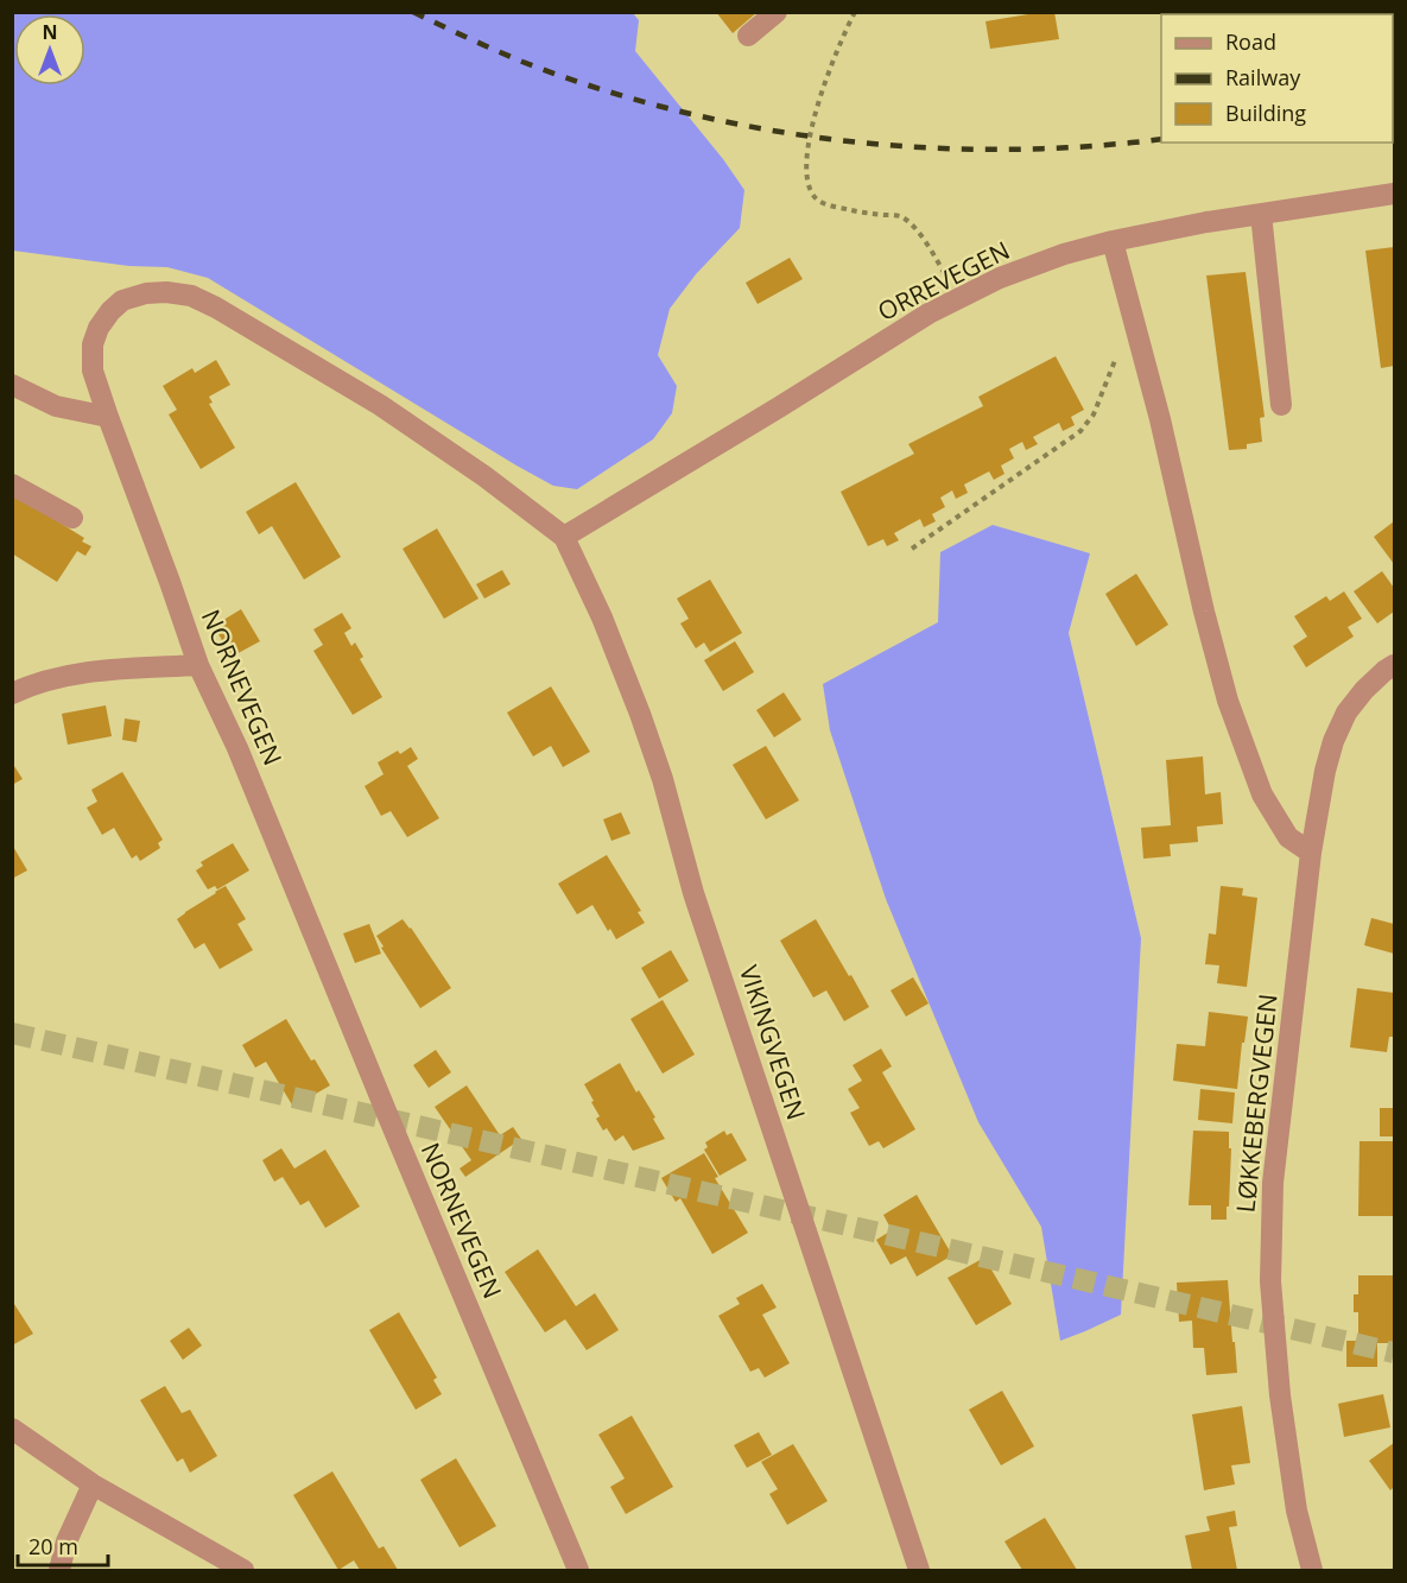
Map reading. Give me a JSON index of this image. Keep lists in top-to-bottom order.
{
  "streets": {
    "street": [
      "ORREVEGEN",
      "NORNEVEGEN",
      "VIKINGVEGEN",
      "LØKKEBERGVEGEN"
    ]
  },
  "crossings": [
    ["ORREVEGEN", "NORNEVEGEN"],
    ["ORREVEGEN", "VIKINGVEGEN"],
    ["NORNEVEGEN", "VIKINGVEGEN"]
  ],
  "legend": ["Road", "Railway", "Building"],
  "scale_bar": "20 m",
  "north": "top"
}
